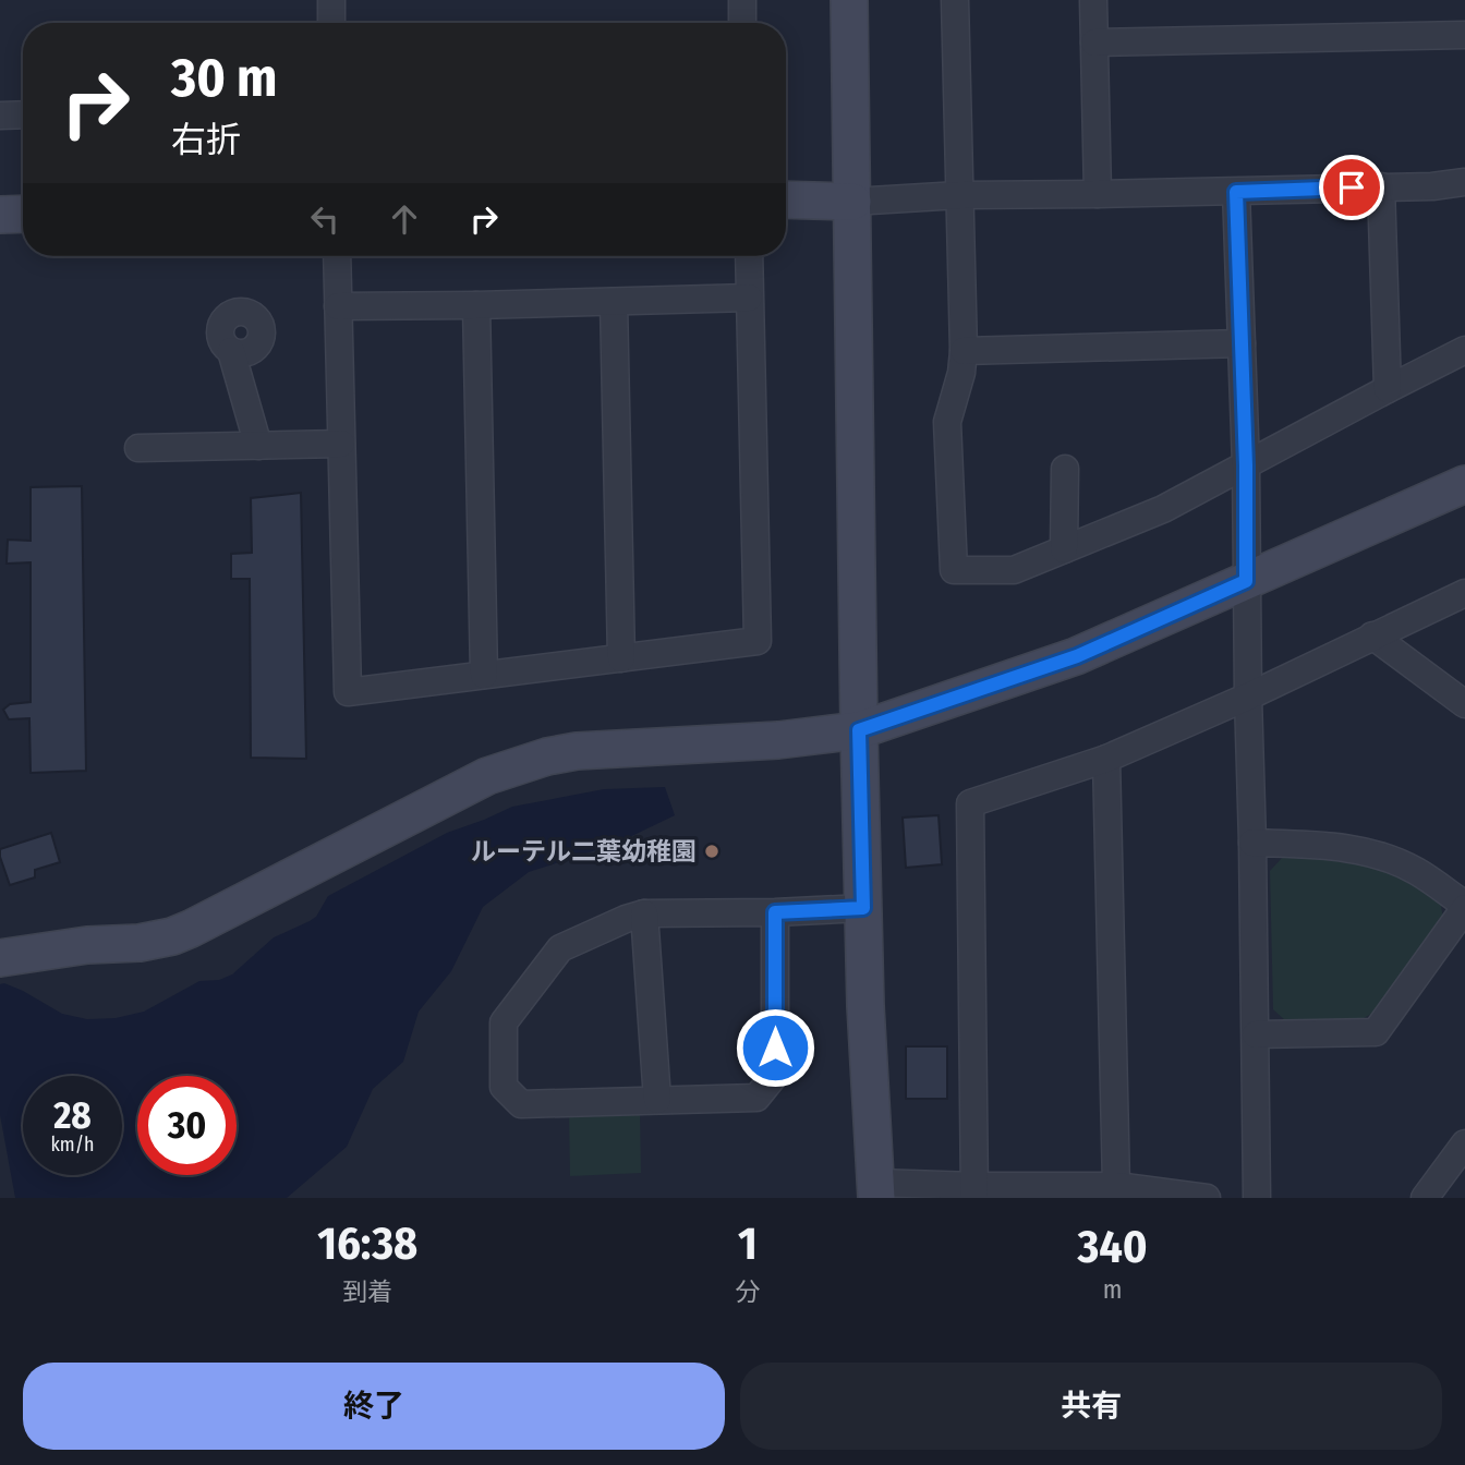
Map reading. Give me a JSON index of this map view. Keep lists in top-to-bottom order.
{
  "places": ["ルーテル二葉幼稚園"],
  "page": {
    "turn": ["30 m", "右折"],
    "speed": "28 km/h",
    "limit": "30",
    "eta": [
      "16:38",
      "到着",
      "1",
      "分",
      "340",
      "m"
    ],
    "buttons": ["終了", "共有"]
  }
}
